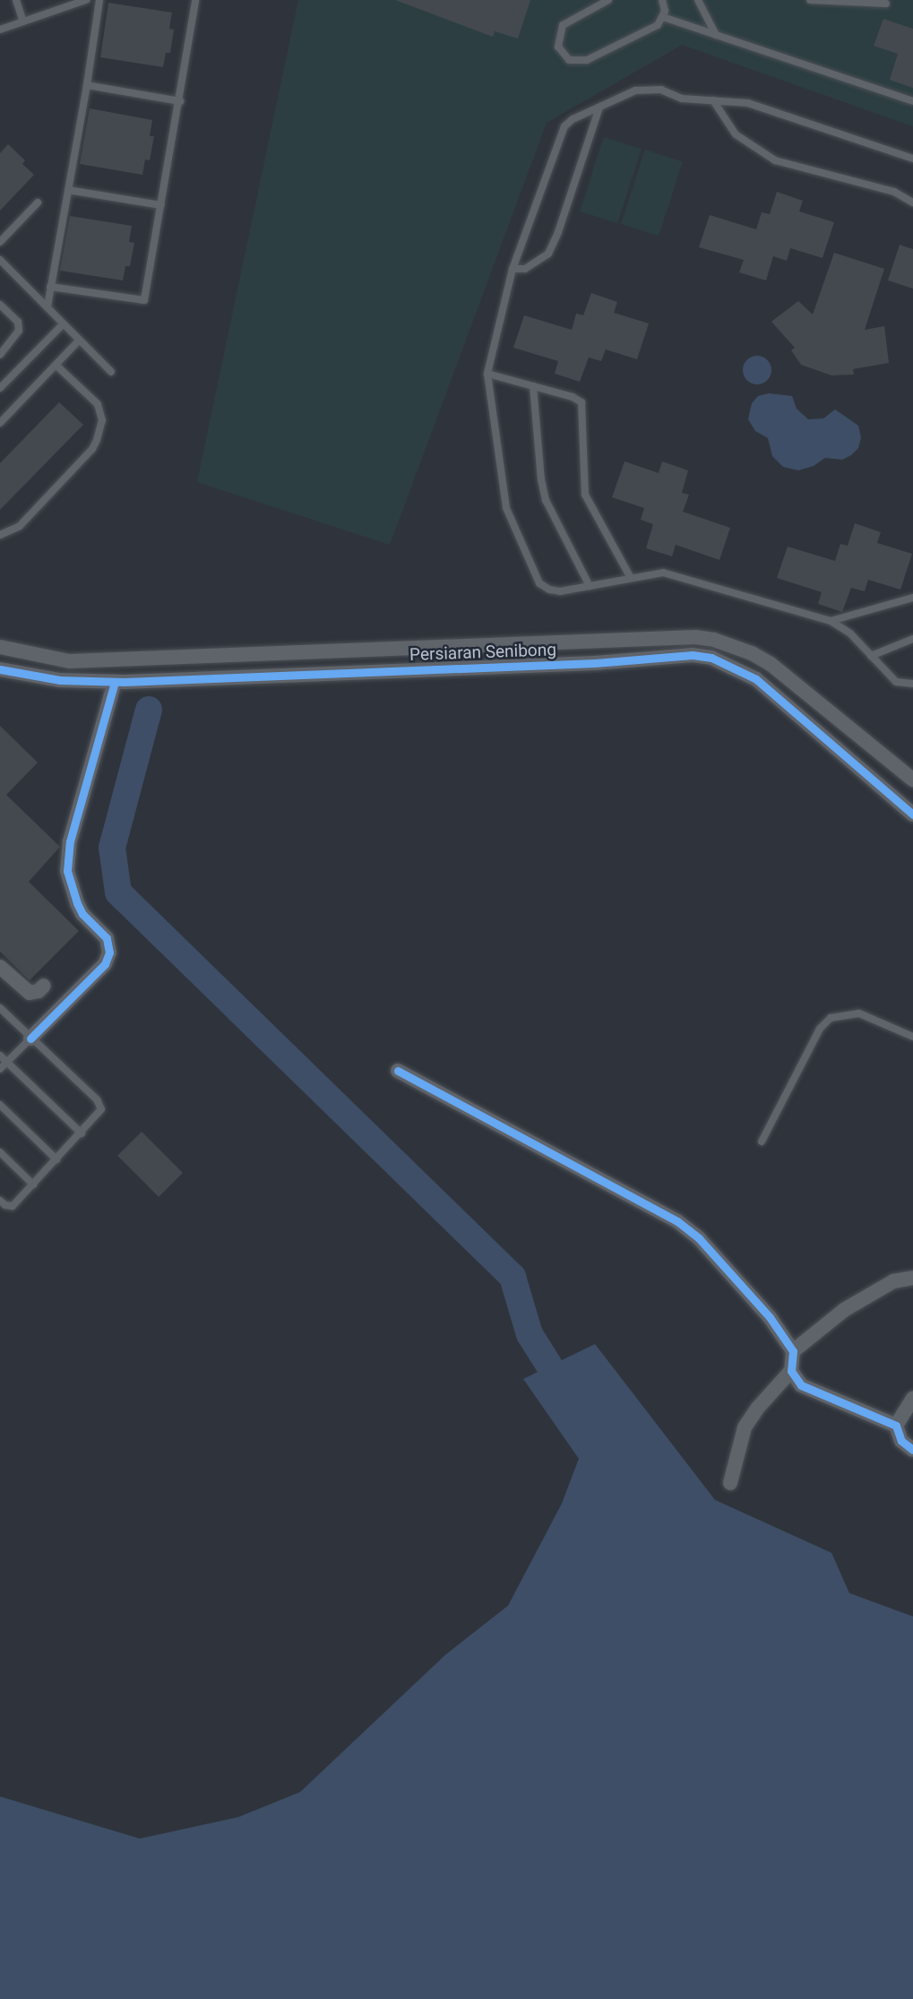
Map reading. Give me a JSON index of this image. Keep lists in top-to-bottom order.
{
  "streets": {
    "street": ["Persiaran Senibong"]
  }
}
